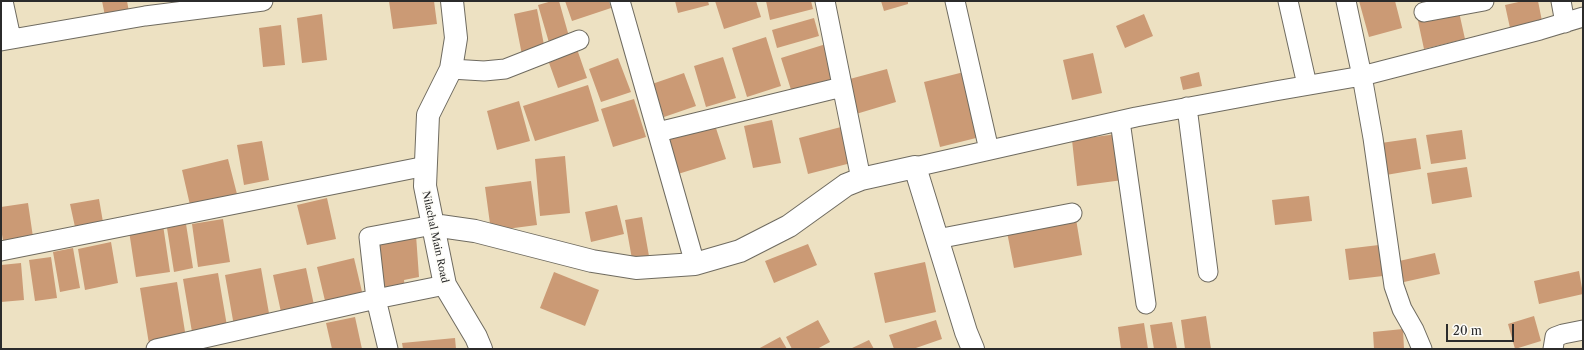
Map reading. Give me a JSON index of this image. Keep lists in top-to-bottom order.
{
  "streets": {
    "street": ["Nilachal Main Road"]
  },
  "scale_bar": "20 m"
}
